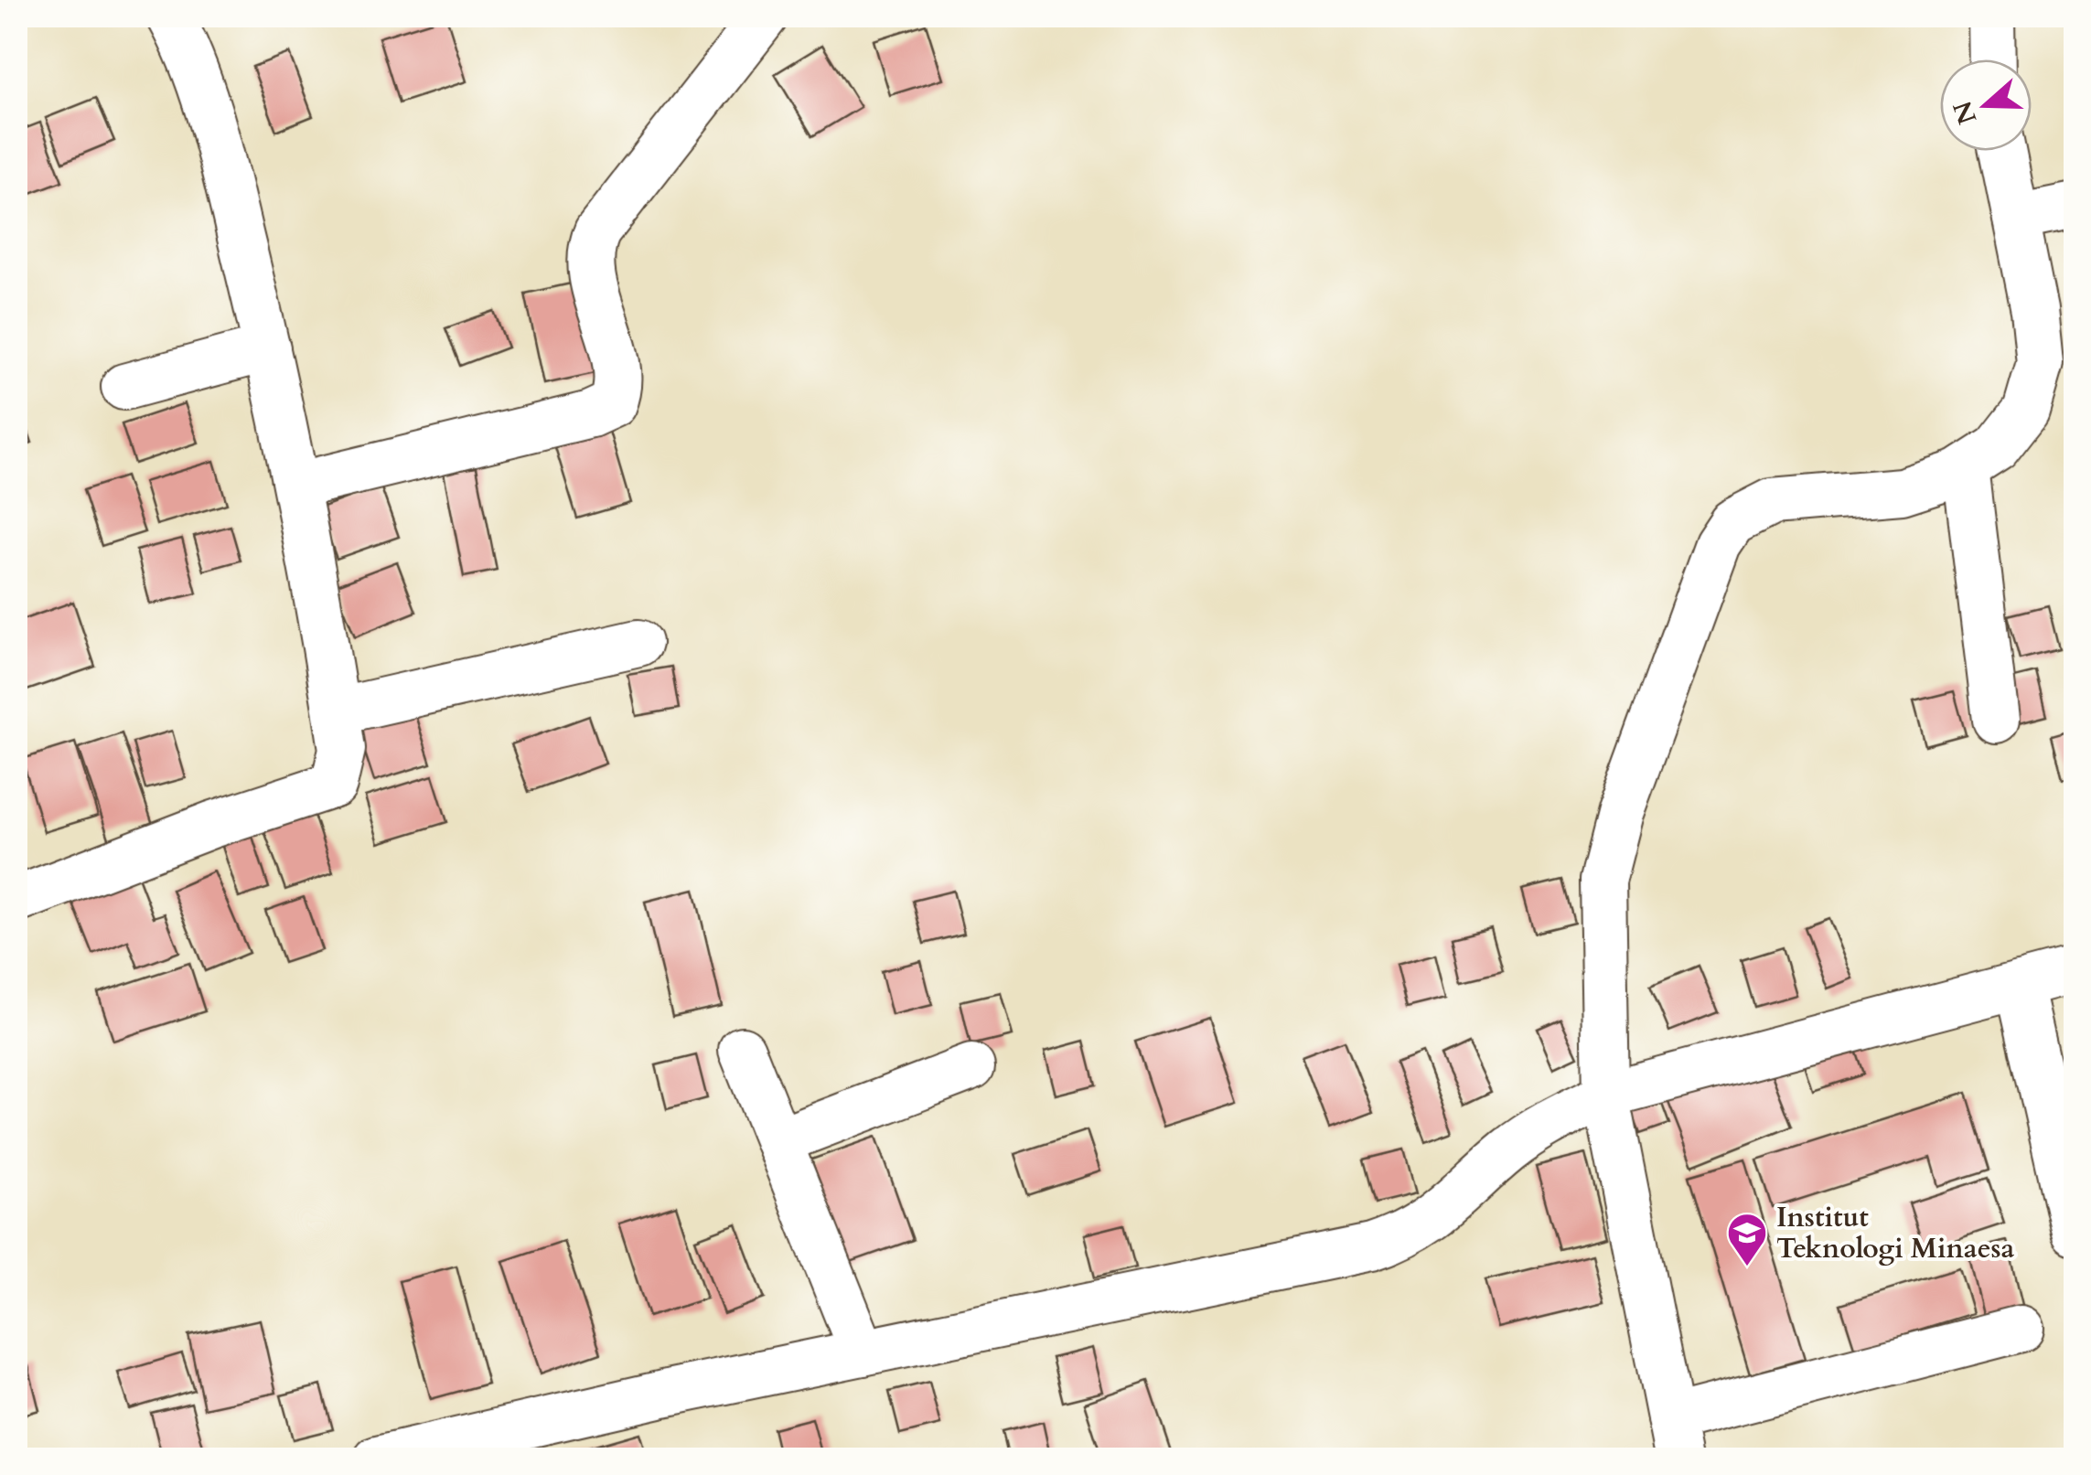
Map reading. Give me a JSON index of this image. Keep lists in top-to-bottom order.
{
  "places": {
    "school or university": ["Institut Teknologi Minaesa"]
  },
  "north": "left"
}
